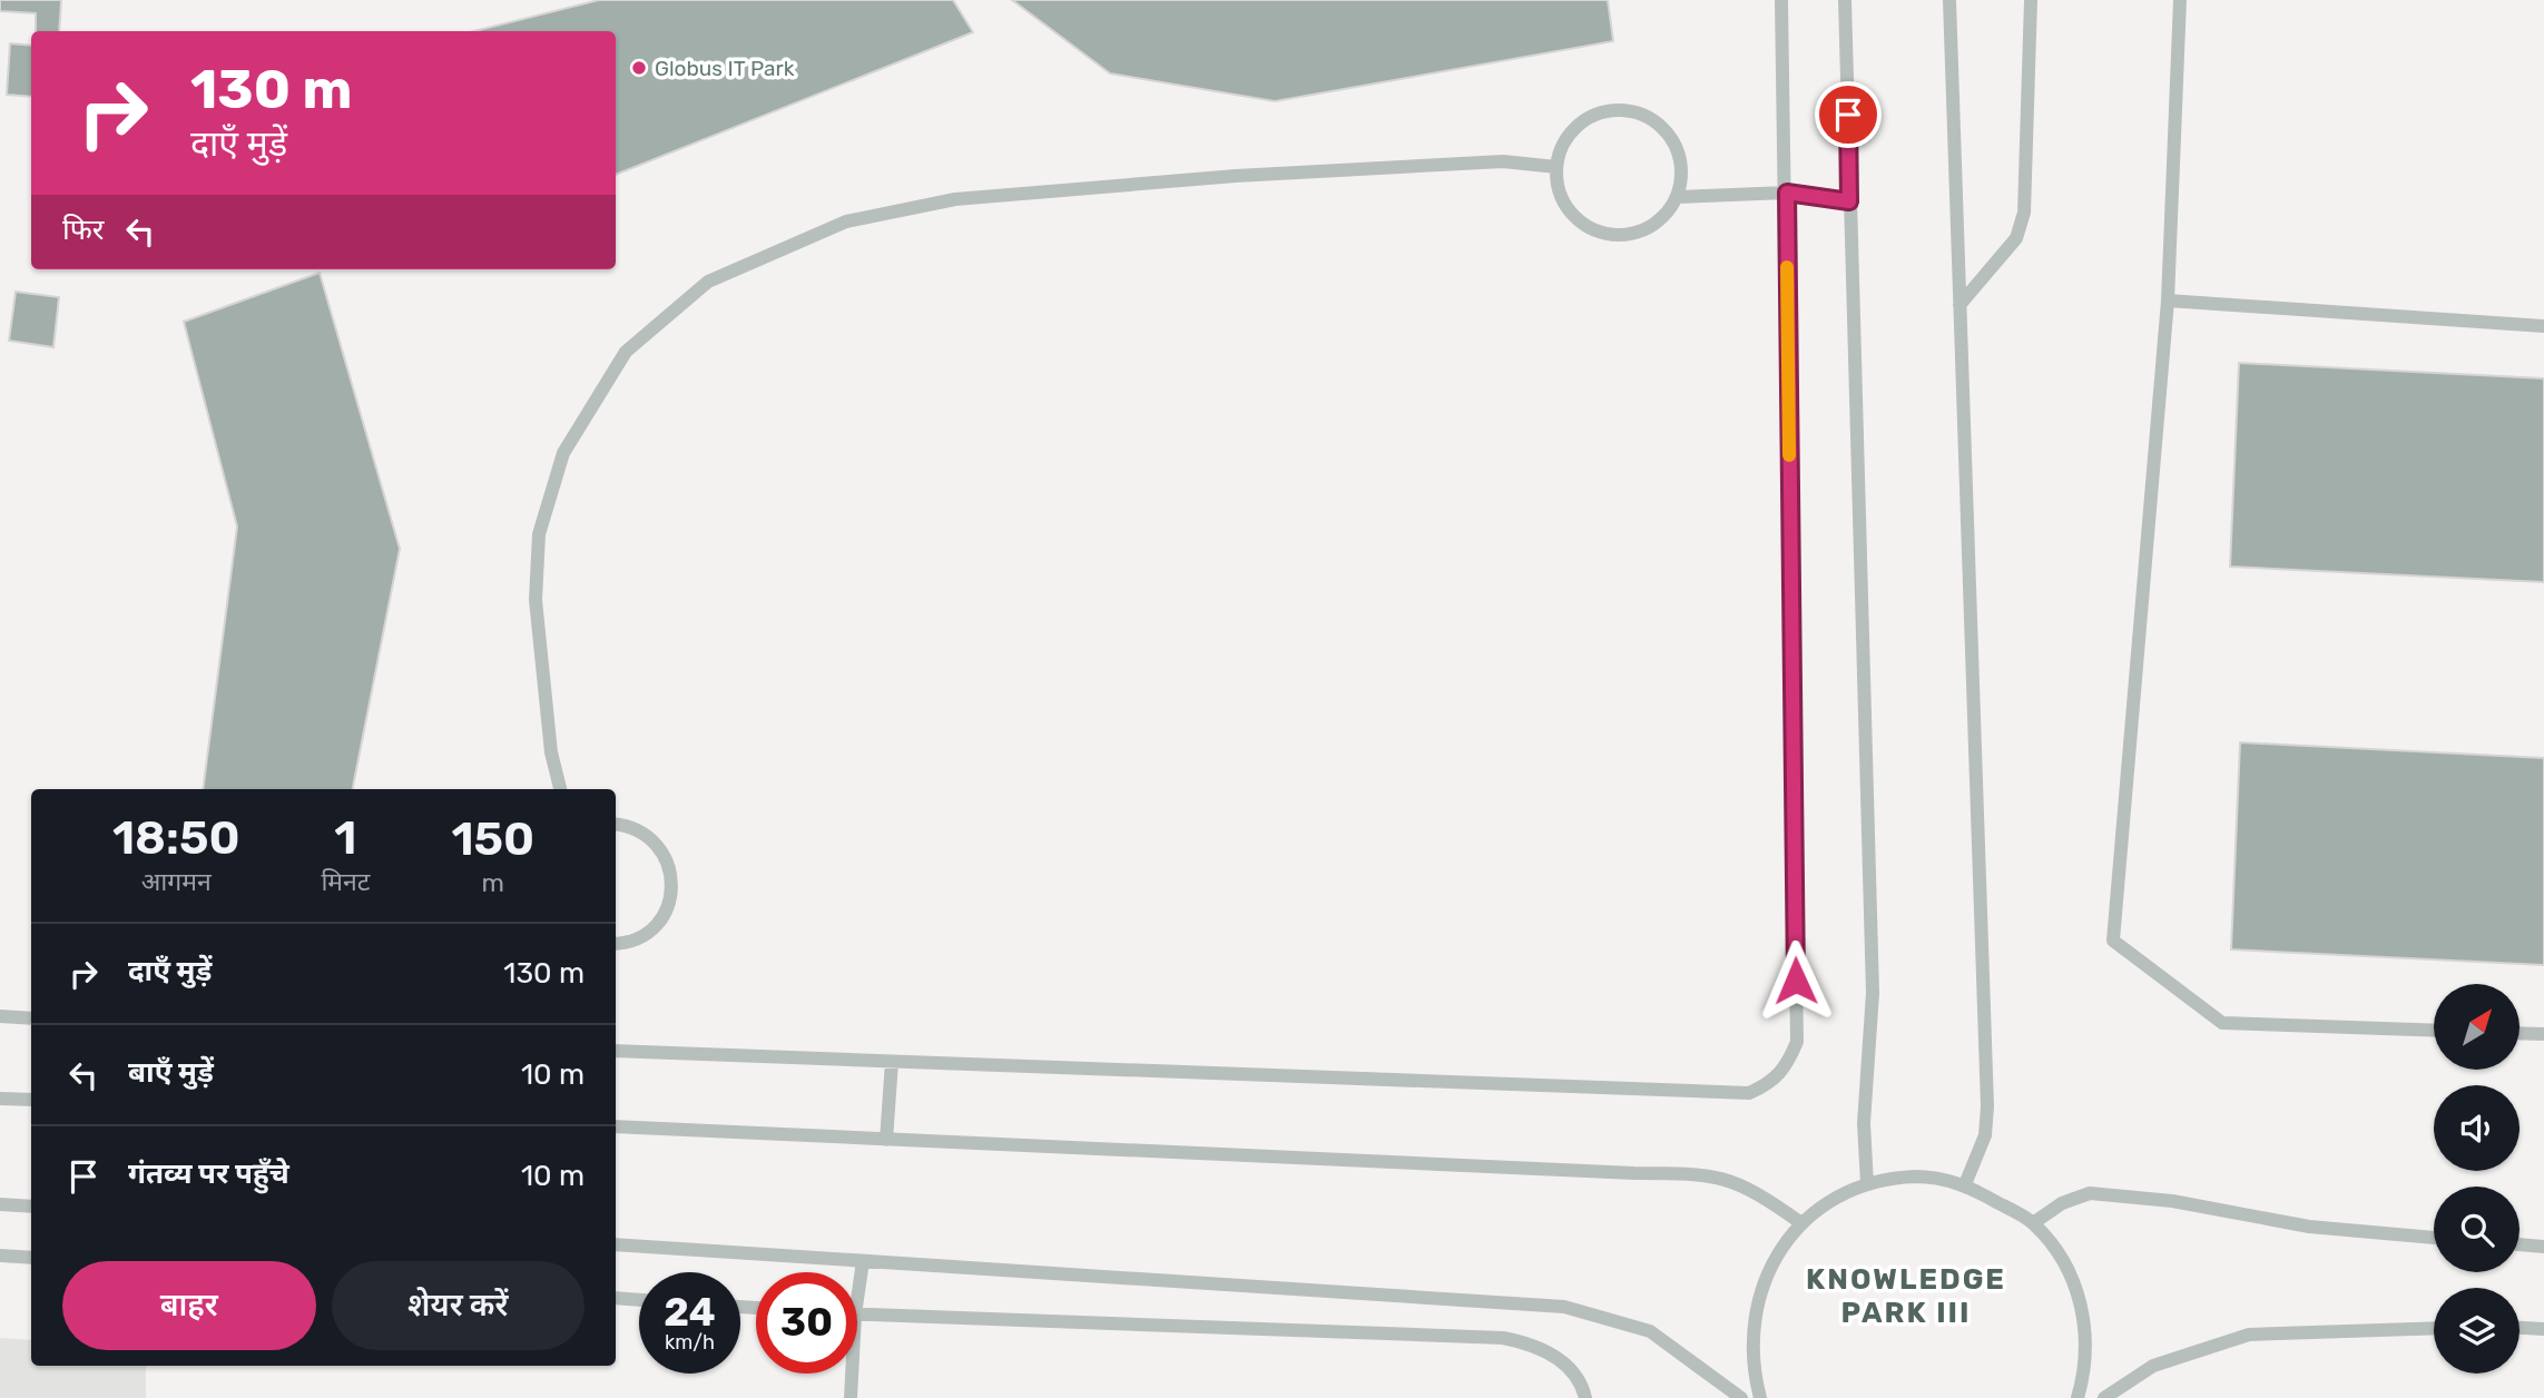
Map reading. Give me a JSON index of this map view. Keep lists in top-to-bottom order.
{
  "districts": ["KNOWLEDGE PARK III"],
  "places": ["Globus IT Park"],
  "north": "top right",
  "page": {
    "turn": ["130 m", "दाएँ मुड़ें"],
    "then": "फिर",
    "eta": [
      "18:50",
      "आगमन",
      "1",
      "मिनट",
      "150",
      "m"
    ],
    "list": [
      {
        "name": "दाएँ मुड़ें",
        "value": "130 m"
      },
      {
        "name": "बाएँ मुड़ें",
        "value": "10 m"
      },
      {
        "name": "गंतव्य पर पहुँचे",
        "value": "10 m"
      }
    ],
    "buttons": ["बाहर", "शेयर करें"],
    "speed": "24 km/h",
    "limit": "30"
  }
}
